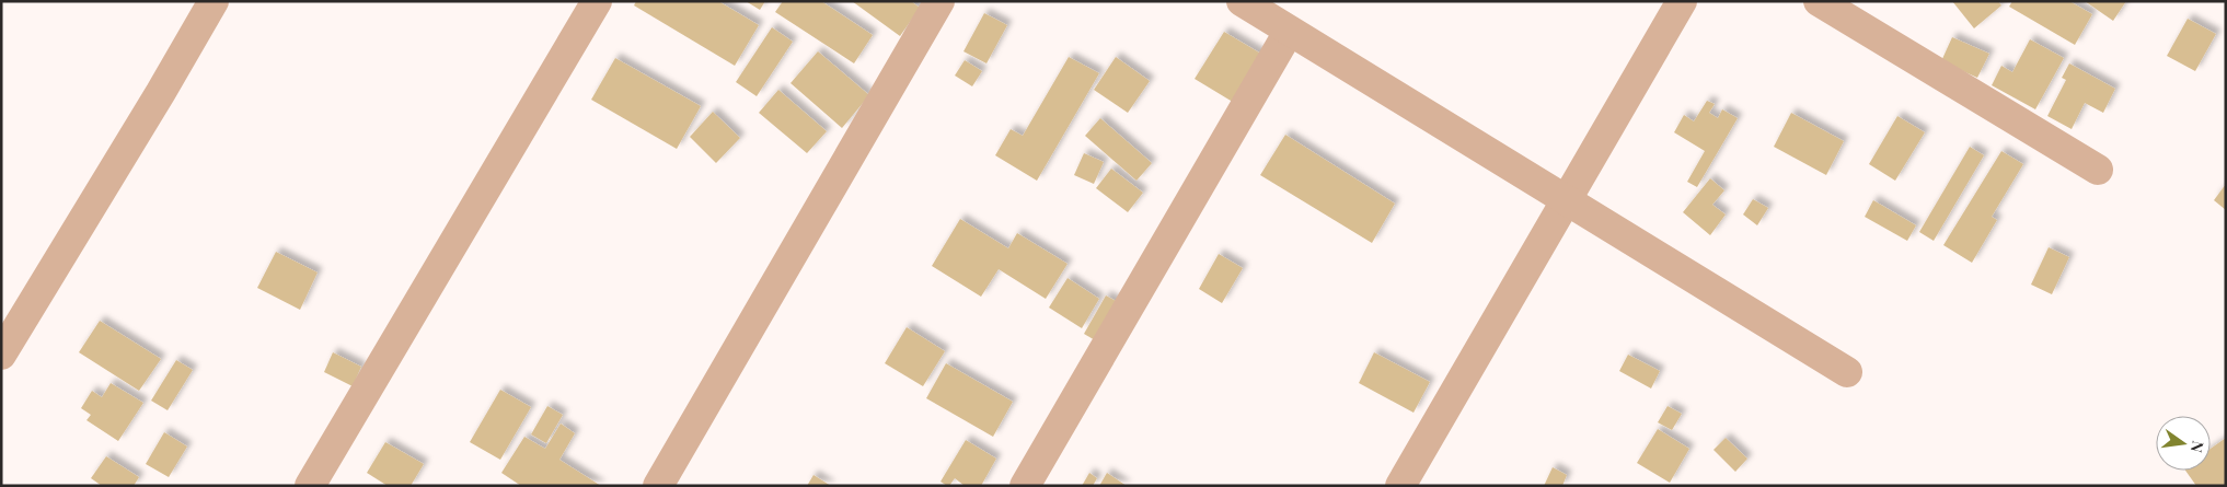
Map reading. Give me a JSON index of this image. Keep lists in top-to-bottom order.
{
  "north": "right"
}
